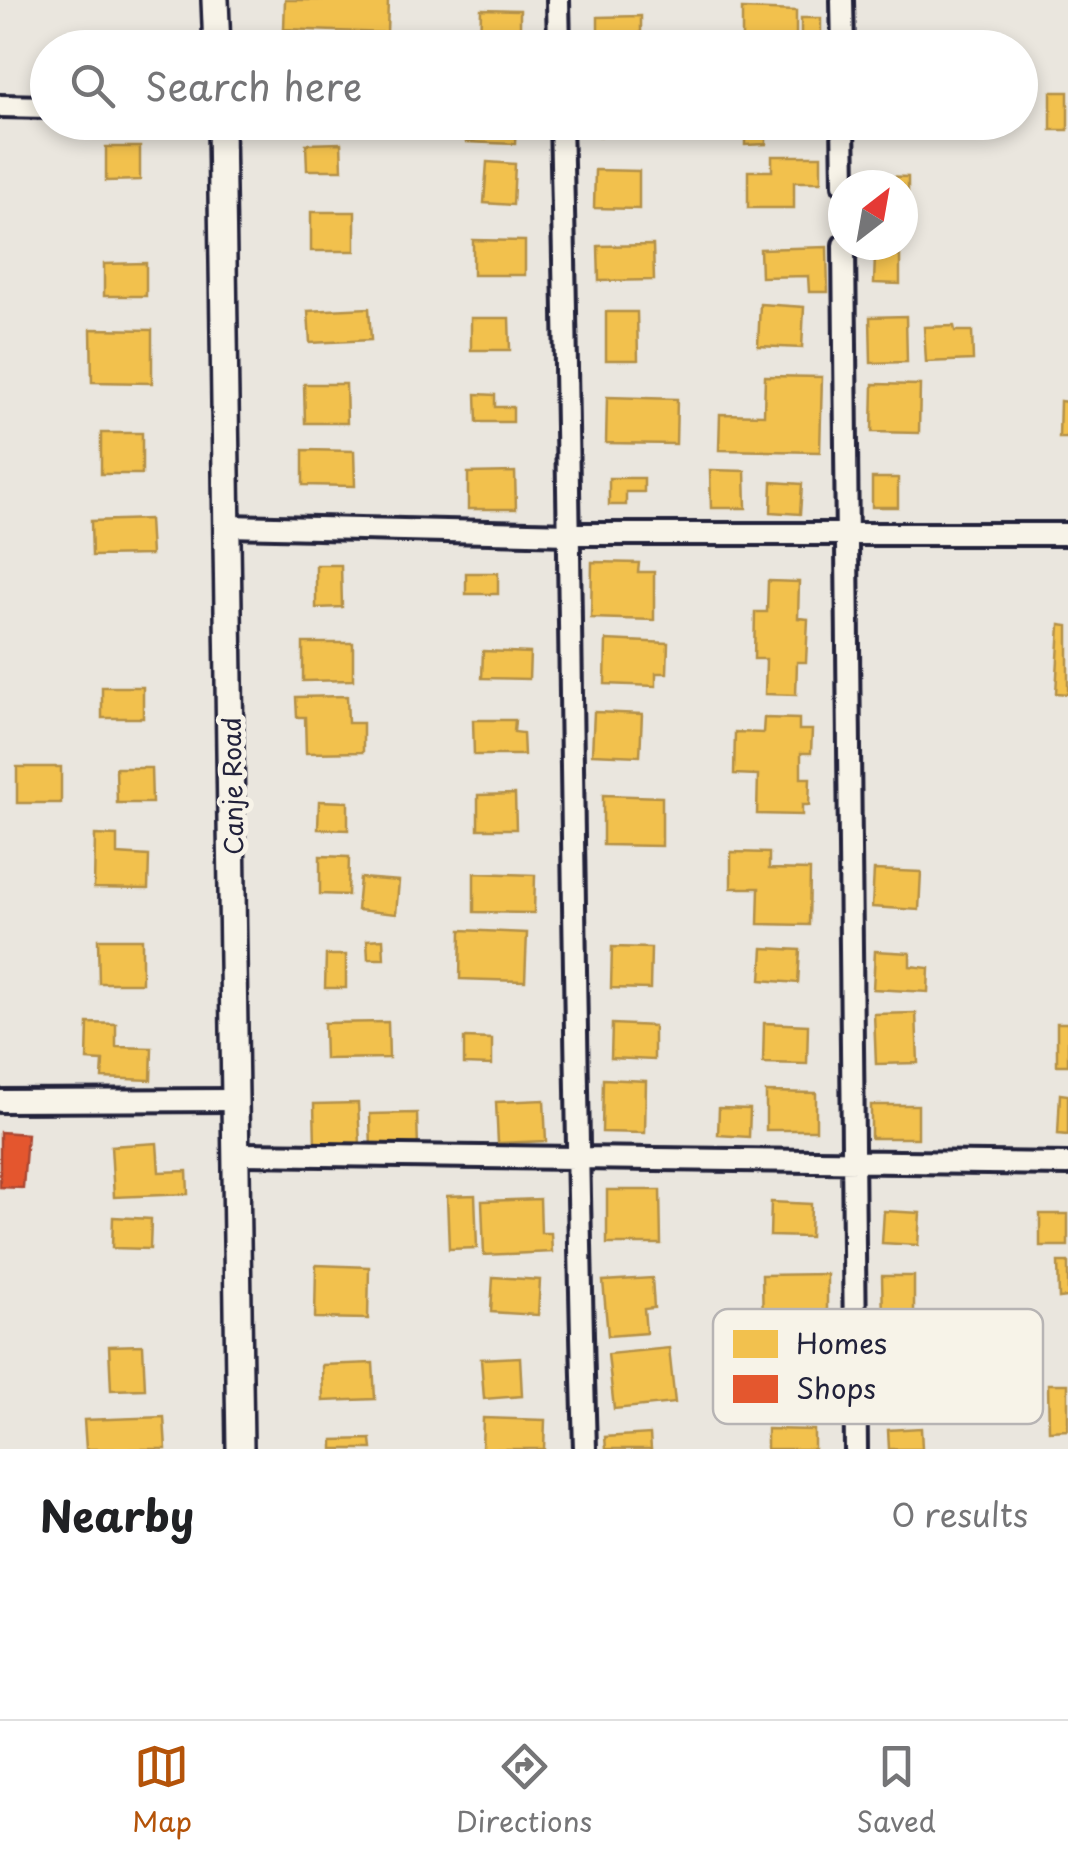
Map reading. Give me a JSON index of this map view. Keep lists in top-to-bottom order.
{
  "streets": {
    "street": ["Canje Road"]
  },
  "legend": ["Homes", "Shops"],
  "north": "top right",
  "page": {
    "search": "Search here",
    "heading": ["Nearby", "0 results"],
    "nav": ["Map", "Directions", "Saved"]
  }
}
